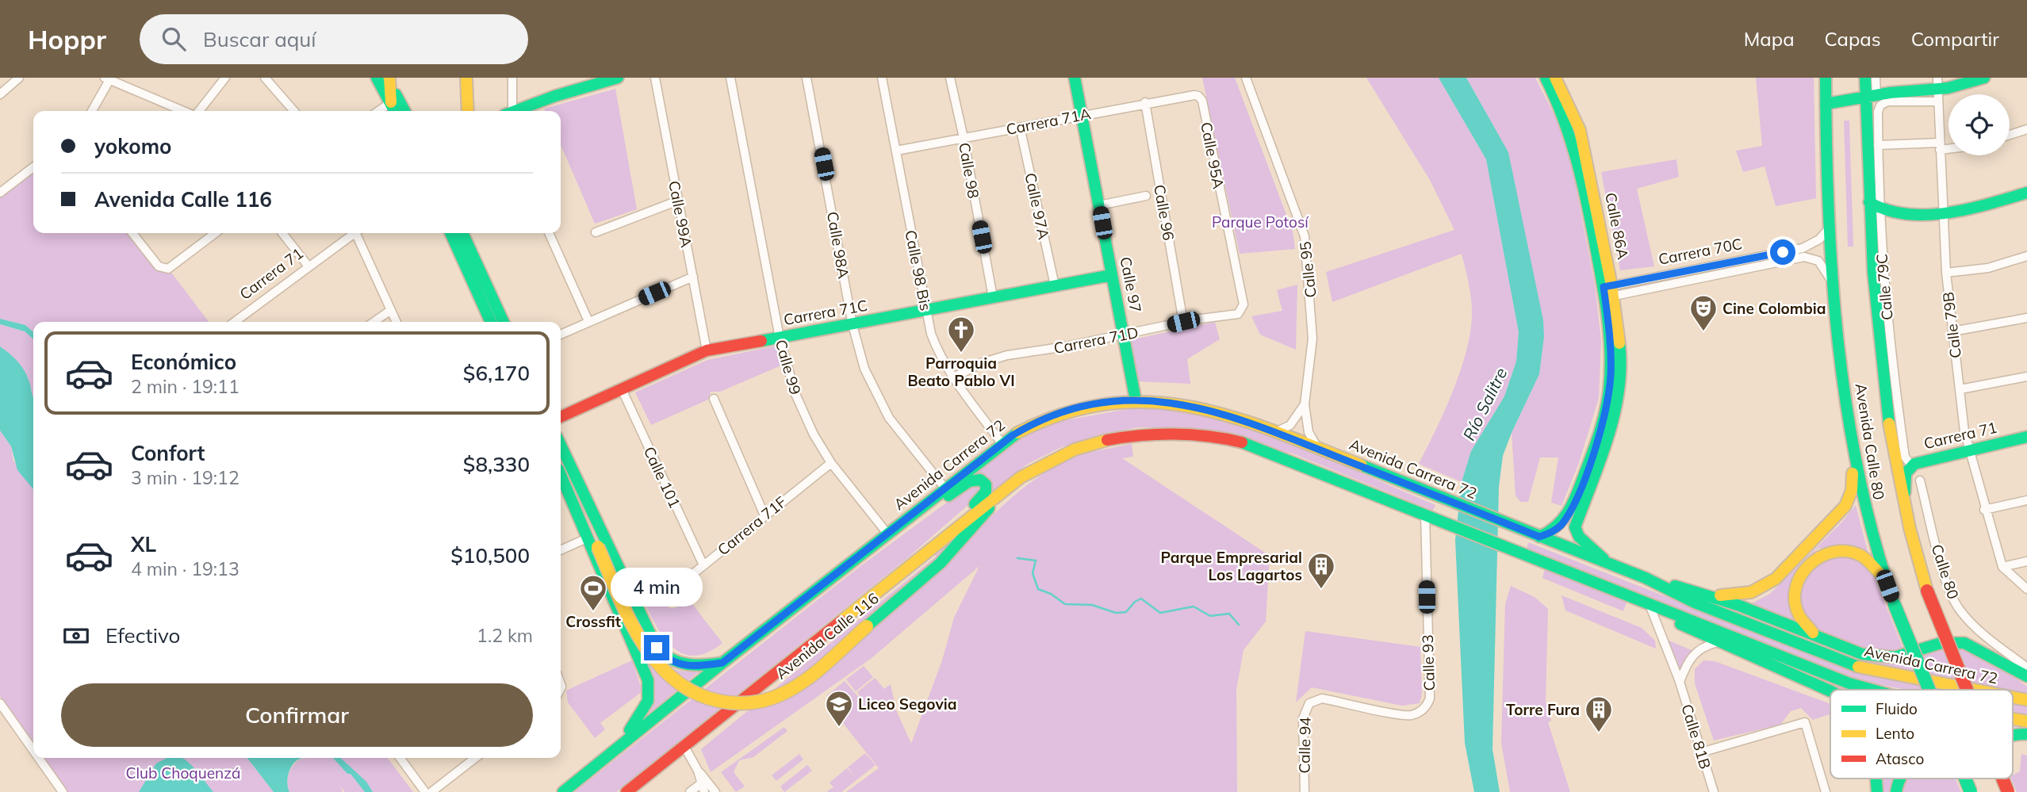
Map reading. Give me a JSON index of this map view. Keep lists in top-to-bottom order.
{
  "streets": {
    "main road": [
      "Calle 86A",
      "Carrera 71",
      "Calle 97",
      "Carrera 71C",
      "Avenida Calle 80",
      "Avenida Carrera 72",
      "Avenida Calle 116"
    ],
    "street": [
      "Carrera 71A",
      "Calle 95A",
      "Calle 98",
      "Calle 97A",
      "Calle 96",
      "Calle 99A",
      "Calle 98A",
      "Carrera 70C",
      "Calle 95",
      "Calle 98 Bis",
      "Calle 79C",
      "Calle 79B",
      "Carrera 71D",
      "Calle 99",
      "Calle 101",
      "Carrera 71F",
      "Calle 80",
      "Calle 93",
      "Calle 81B",
      "Calle 94"
    ]
  },
  "crossings": [
    ["Carrera 71A", "Calle 95A"],
    ["Carrera 71A", "Calle 98"],
    ["Carrera 71A", "Calle 97A"],
    ["Carrera 71A", "Calle 96"],
    ["Carrera 71A", "Calle 98 Bis"],
    ["Carrera 71A", "Calle 97"],
    ["Calle 95A", "Carrera 71D"],
    ["Calle 98", "Carrera 71C"],
    ["Calle 97A", "Carrera 71C"],
    ["Calle 96", "Carrera 71D"],
    ["Calle 99A", "Carrera 71C"],
    ["Calle 86A", "Carrera 70C"],
    ["Calle 86A", "Avenida Carrera 72"],
    ["Calle 98A", "Carrera 71C"],
    ["Calle 98A", "Avenida Carrera 72"],
    ["Carrera 70C", "Avenida Calle 80"],
    ["Calle 95", "Avenida Carrera 72"],
    ["Calle 98 Bis", "Carrera 71C"],
    ["Calle 98 Bis", "Carrera 71D"],
    ["Calle 98 Bis", "Avenida Carrera 72"],
    ["Carrera 71", "Calle 79C"],
    ["Carrera 71", "Calle 79B"],
    ["Carrera 71", "Avenida Calle 80"],
    ["Calle 97", "Carrera 71C"],
    ["Calle 97", "Carrera 71D"],
    ["Calle 97", "Avenida Carrera 72"],
    ["Calle 79C", "Avenida Calle 80"],
    ["Carrera 71C", "Calle 99"],
    ["Carrera 71C", "Calle 101"],
    ["Calle 99", "Avenida Carrera 72"],
    ["Calle 99", "Carrera 71F"],
    ["Avenida Carrera 72", "Calle 80"],
    ["Calle 101", "Carrera 71F"],
    ["Calle 93", "Calle 94"]
  ],
  "water": ["Río Salitre"],
  "parks": ["Parque Potosí", "Club Choquenzá"],
  "places": {
    "theatre": ["Cine Colombia"],
    "church": ["Parroquia Beato Pablo VI"],
    "building": ["Parque Empresarial Los Lagartos", "Torre Fura"],
    "sports": ["Crossfit"],
    "school or university": ["Liceo Segovia"]
  },
  "legend": ["Fluido", "Lento", "Atasco"],
  "page": {
    "header": "Hoppr",
    "search": "Buscar aquí",
    "nav": ["Mapa", "Capas", "Compartir"],
    "banner": ["yokomo", "Avenida Calle 116"],
    "list": [
      {
        "name": "Económico",
        "note": "2 min · 19:11",
        "value": "$6,170"
      },
      {
        "name": "Confort",
        "note": "3 min · 19:12",
        "value": "$8,330"
      },
      {
        "name": "XL",
        "note": "4 min · 19:13",
        "value": "$10,500"
      }
    ],
    "bubble": "4 min",
    "pay": ["Efectivo", "1.2 km"],
    "buttons": "Confirmar"
  }
}
